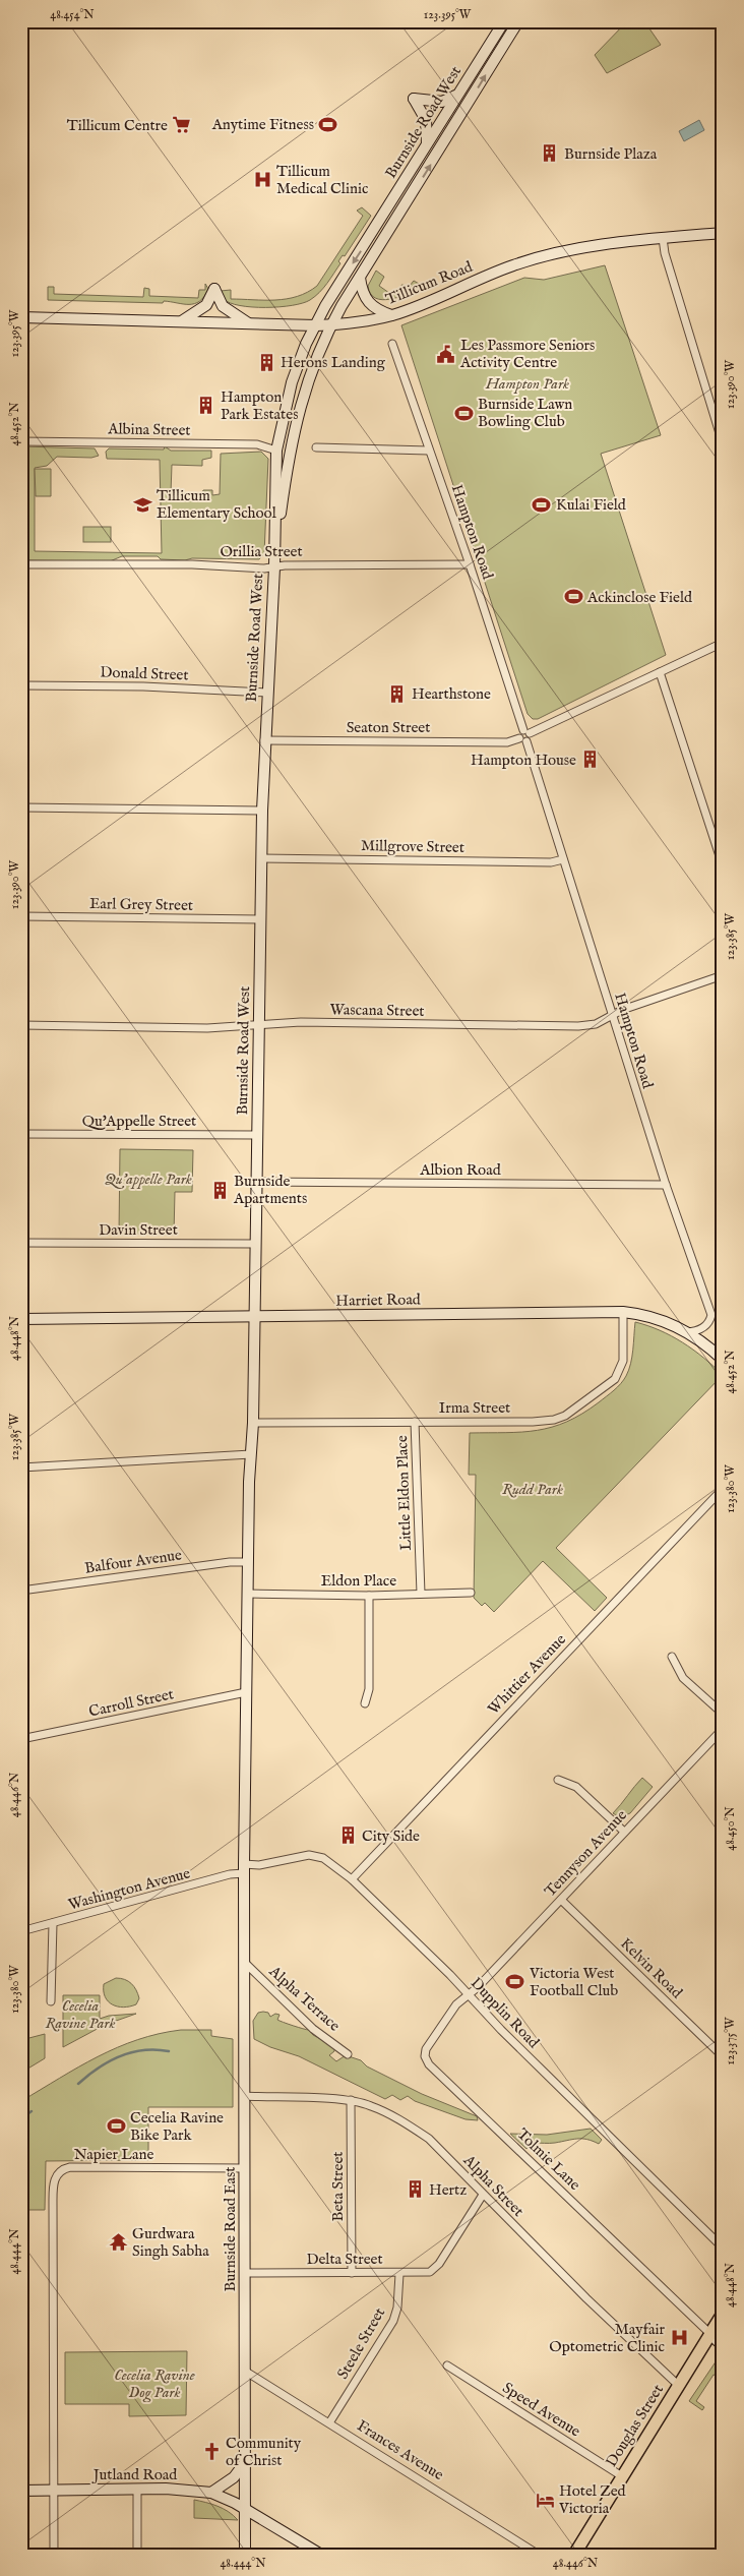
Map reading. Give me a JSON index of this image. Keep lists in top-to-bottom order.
{
  "streets": {
    "highway": ["Douglas Street"],
    "main road": [
      "Burnside Road West",
      "Tillicum Road",
      "Harriet Road",
      "Burnside Road East",
      "Jutland Road"
    ],
    "street": [
      "Albina Street",
      "Hampton Road",
      "Orillia Street",
      "Donald Street",
      "Seaton Street",
      "Millgrove Street",
      "Earl Grey Street",
      "Wascana Street",
      "Qu'Appelle Street",
      "Albion Road",
      "Davin Street",
      "Irma Street",
      "Little Eldon Place",
      "Balfour Avenue",
      "Eldon Place",
      "Whittier Avenue",
      "Carroll Street",
      "Tennyson Avenue",
      "Washington Avenue",
      "Kelvin Road",
      "Alpha Terrace",
      "Dupplin Road",
      "Napier Lane",
      "Tolmie Lane",
      "Alpha Street",
      "Beta Street",
      "Delta Street",
      "Steele Street",
      "Speed Avenue",
      "Frances Avenue"
    ]
  },
  "crossings": [
    ["Burnside Road West", "Tillicum Road"],
    ["Burnside Road West", "Albina Street"],
    ["Burnside Road West", "Orillia Street"],
    ["Burnside Road West", "Donald Street"],
    ["Burnside Road West", "Seaton Street"],
    ["Burnside Road West", "Millgrove Street"],
    ["Burnside Road West", "Earl Grey Street"],
    ["Burnside Road West", "Wascana Street"],
    ["Burnside Road West", "Qu'Appelle Street"],
    ["Burnside Road West", "Albion Road"],
    ["Burnside Road West", "Davin Street"],
    ["Burnside Road West", "Harriet Road"],
    ["Burnside Road West", "Irma Street"],
    ["Burnside Road West", "Balfour Avenue"],
    ["Burnside Road West", "Eldon Place"],
    ["Burnside Road West", "Burnside Road East"],
    ["Hampton Road", "Orillia Street"],
    ["Hampton Road", "Seaton Street"],
    ["Hampton Road", "Millgrove Street"],
    ["Hampton Road", "Wascana Street"],
    ["Hampton Road", "Albion Road"],
    ["Hampton Road", "Harriet Road"],
    ["Harriet Road", "Irma Street"],
    ["Irma Street", "Little Eldon Place"],
    ["Little Eldon Place", "Eldon Place"],
    ["Eldon Place", "Burnside Road East"],
    ["Whittier Avenue", "Dupplin Road"],
    ["Carroll Street", "Burnside Road East"],
    ["Tennyson Avenue", "Kelvin Road"],
    ["Tennyson Avenue", "Dupplin Road"],
    ["Tennyson Avenue", "Tolmie Lane"],
    ["Washington Avenue", "Dupplin Road"],
    ["Washington Avenue", "Burnside Road East"],
    ["Alpha Terrace", "Burnside Road East"],
    ["Dupplin Road", "Tolmie Lane"],
    ["Dupplin Road", "Burnside Road East"],
    ["Napier Lane", "Burnside Road East"],
    ["Napier Lane", "Jutland Road"],
    ["Tolmie Lane", "Douglas Street"],
    ["Alpha Street", "Beta Street"],
    ["Alpha Street", "Burnside Road East"],
    ["Alpha Street", "Delta Street"],
    ["Alpha Street", "Douglas Street"],
    ["Beta Street", "Delta Street"],
    ["Burnside Road East", "Delta Street"],
    ["Burnside Road East", "Frances Avenue"],
    ["Burnside Road East", "Jutland Road"],
    ["Delta Street", "Steele Street"],
    ["Steele Street", "Frances Avenue"],
    ["Speed Avenue", "Douglas Street"]
  ],
  "parks": [
    "Hampton Park",
    "Qu'appelle Park",
    "Rudd Park",
    "Cecelia Ravine Park",
    "Cecelia Ravine Dog Park"
  ],
  "places": {
    "sports": [
      "Anytime Fitness",
      "Burnside Lawn Bowling Club",
      "Kulai Field",
      "Ackinclose Field",
      "Victoria West Football Club",
      "Cecelia Ravine Bike Park"
    ],
    "supermarket": ["Tillicum Centre"],
    "building": [
      "Burnside Plaza",
      "Herons Landing",
      "Hampton Park Estates",
      "Hearthstone",
      "Hampton House",
      "Burnside Apartments",
      "City Side",
      "Hertz"
    ],
    "hospital": ["Tillicum Medical Clinic", "Mayfair Optometric Clinic"],
    "public building": ["Les Passmore Seniors Activity Centre"],
    "school or university": ["Tillicum Elementary School"],
    "temple": ["Gurdwara Singh Sabha"],
    "church": ["Community of Christ"],
    "hotel": ["Hotel Zed Victoria"]
  },
  "coordinates": [
    "48.454°N",
    "123.395°W",
    "123.390°W",
    "48.452°N",
    "123.385°W",
    "48.448°N",
    "123.380°W",
    "48.446°N",
    "48.450°N",
    "123.375°W",
    "48.444°N"
  ]
}
